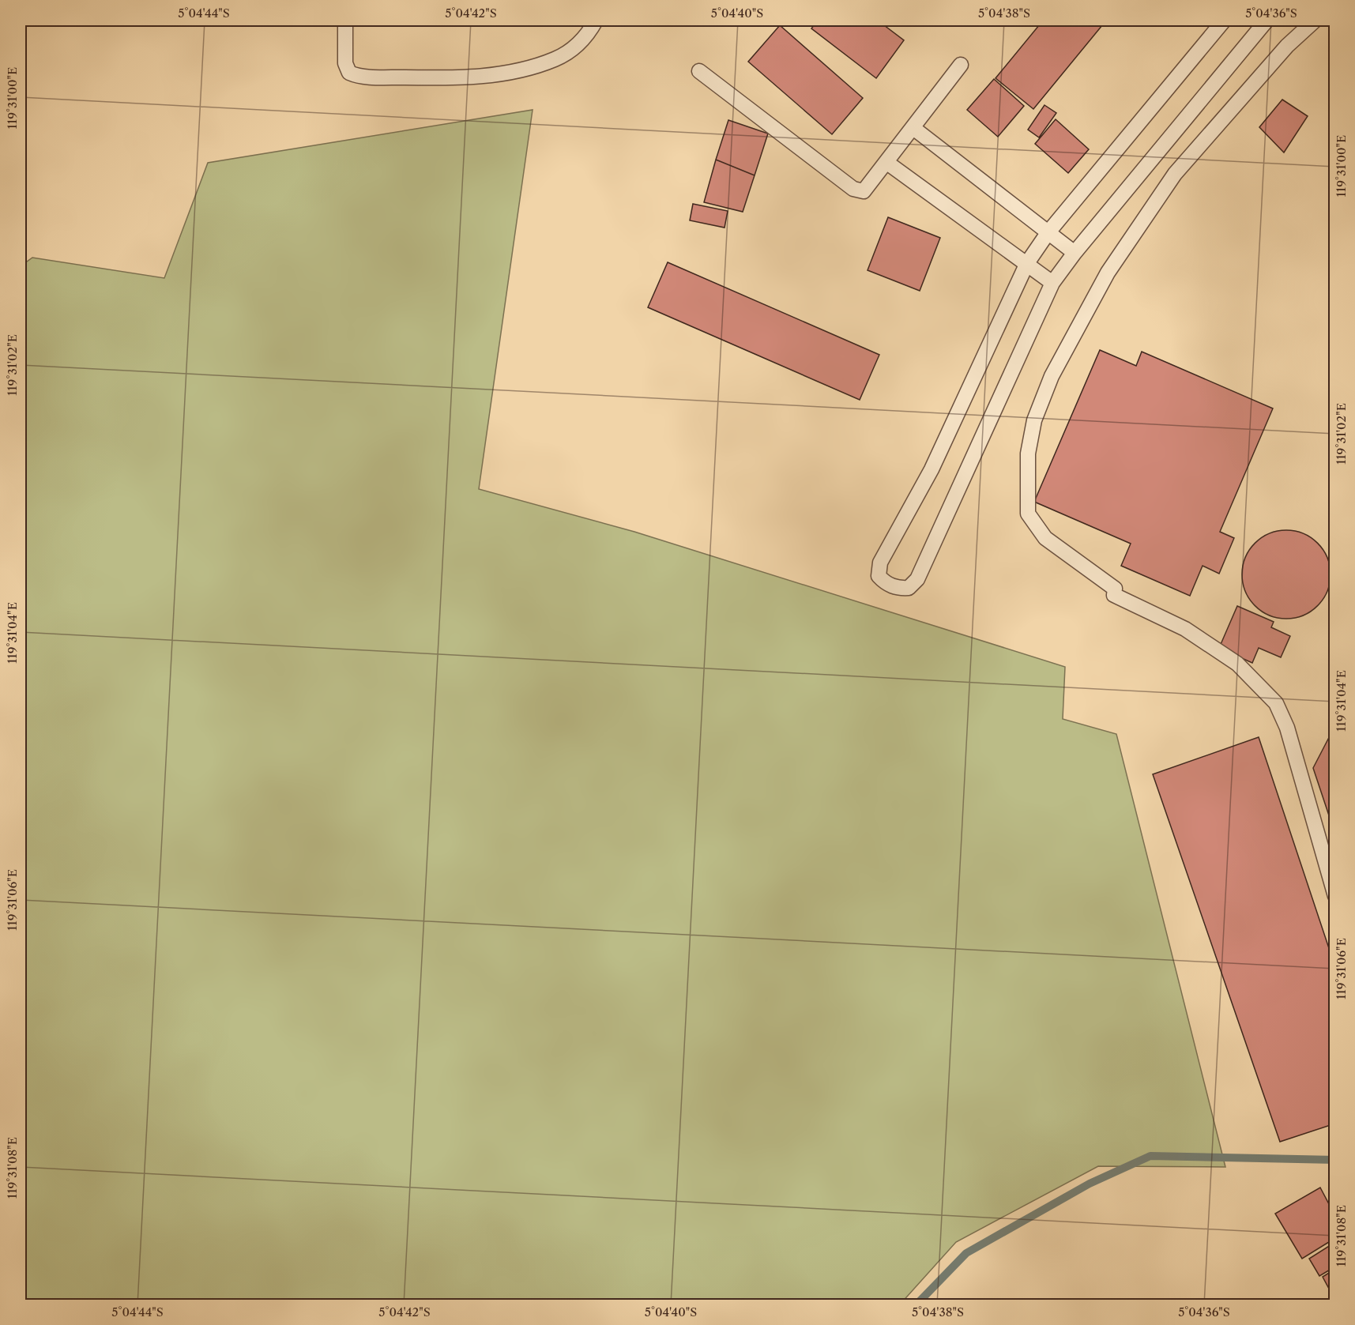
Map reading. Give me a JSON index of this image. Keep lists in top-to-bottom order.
{
  "coordinates": [
    "5°04'44\"S",
    "5°04'42\"S",
    "5°04'40\"S",
    "5°04'38\"S",
    "5°04'36\"S",
    "119°31'00\"E",
    "119°31'02\"E",
    "119°31'04\"E",
    "119°31'06\"E",
    "119°31'08\"E"
  ]
}
